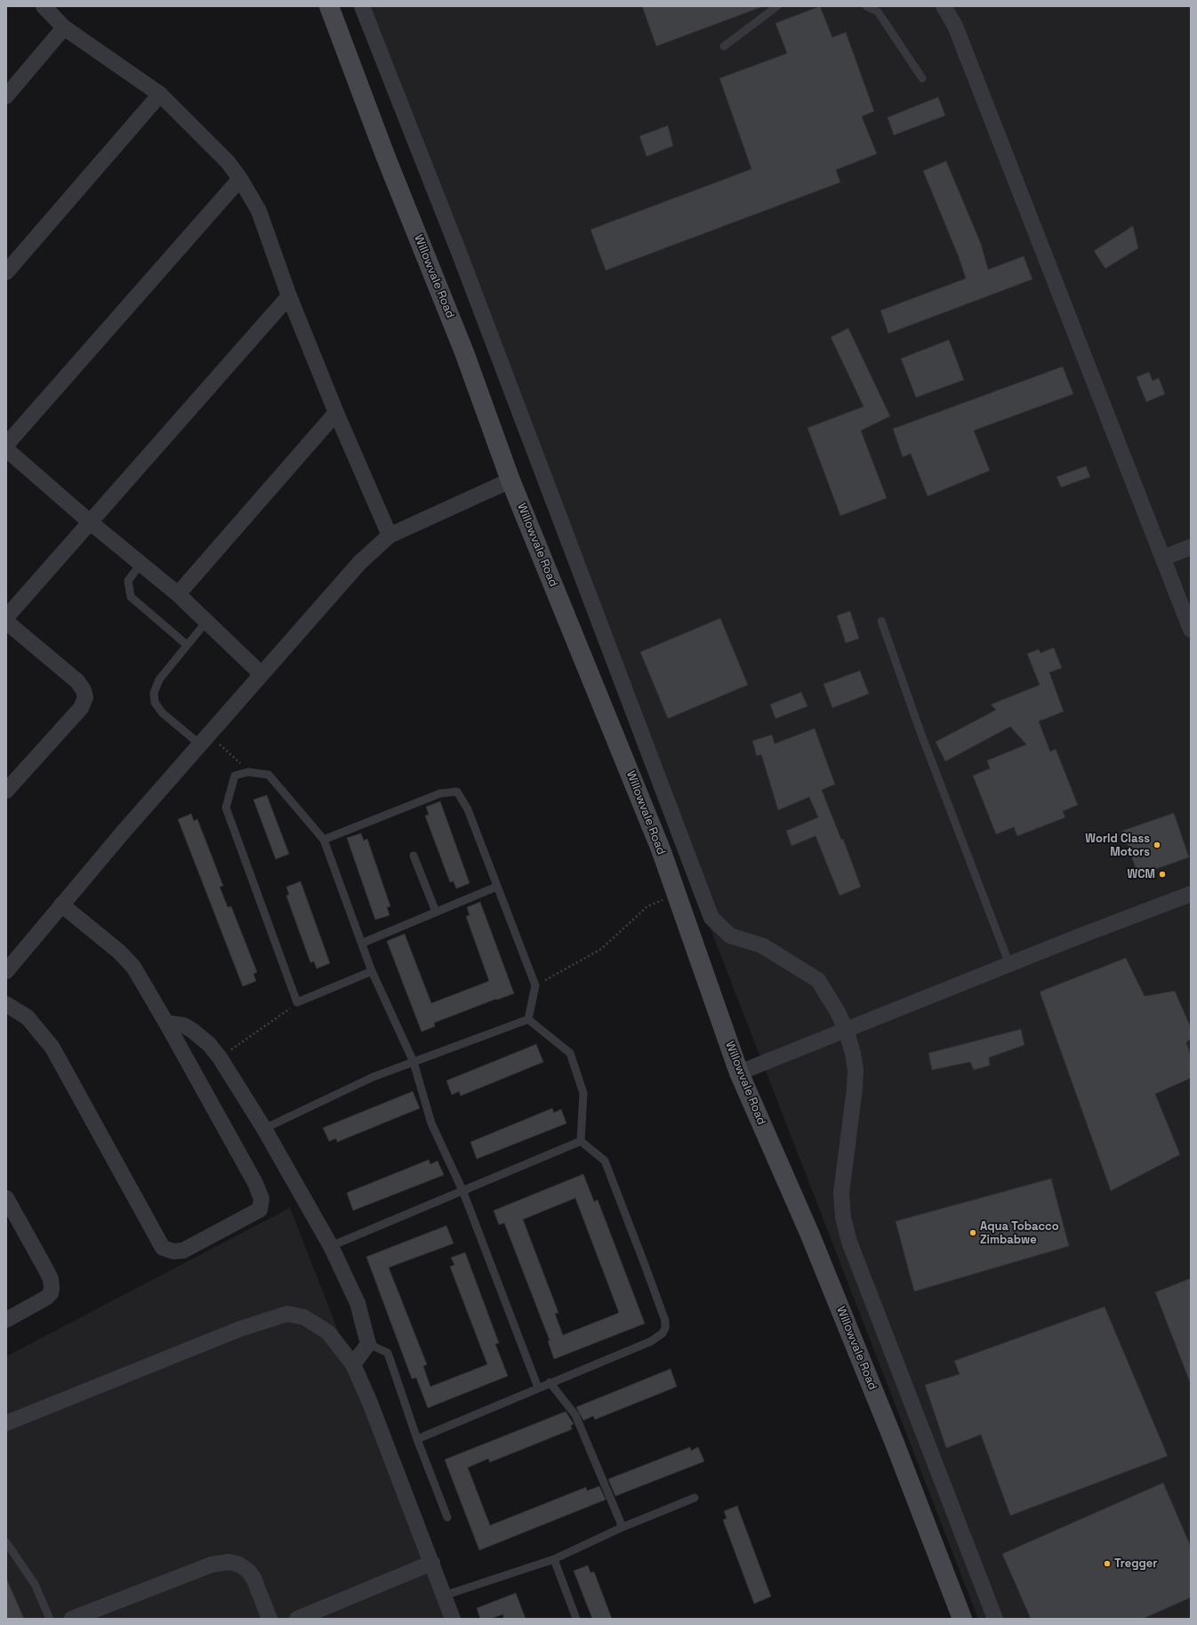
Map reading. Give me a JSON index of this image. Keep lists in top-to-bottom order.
{
  "streets": {
    "main road": ["Willowvale Road"]
  },
  "places": [
    "World Class Motors",
    "WCM",
    "Aqua Tobacco Zimbabwe",
    "Tregger"
  ]
}
